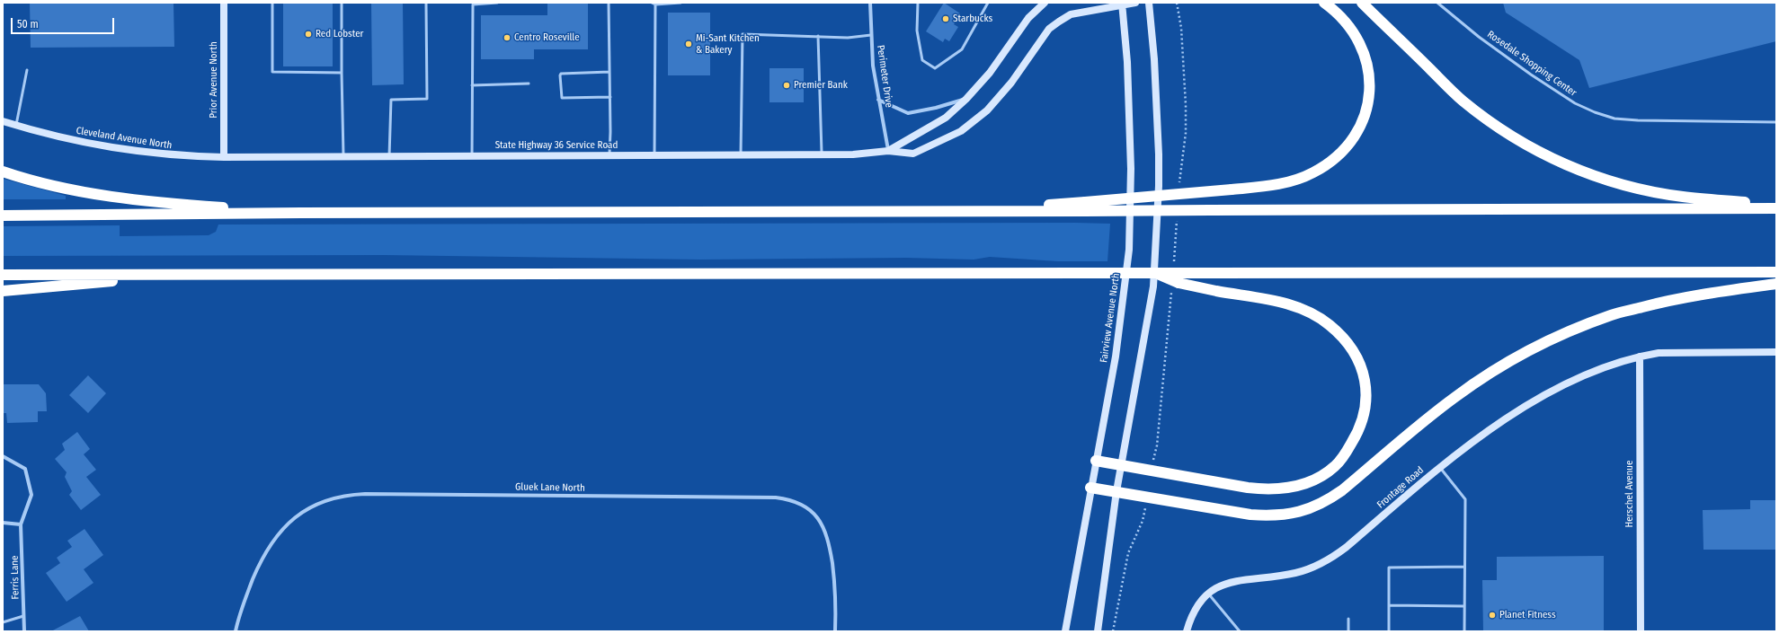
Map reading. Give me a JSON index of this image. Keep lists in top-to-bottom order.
{
  "streets": {
    "street": [
      "Perimeter Drive",
      "Prior Avenue North",
      "Cleveland Avenue North",
      "State Highway 36 Service Road",
      "Fairview Avenue North",
      "Gluek Lane North",
      "Frontage Road",
      "Herschel Avenue",
      "Ferris Lane"
    ],
    "lane": ["Rosedale Shopping Center"]
  },
  "crossings": [
    ["Perimeter Drive", "State Highway 36 Service Road"],
    ["Prior Avenue North", "Cleveland Avenue North"],
    ["Prior Avenue North", "State Highway 36 Service Road"],
    ["Cleveland Avenue North", "State Highway 36 Service Road"],
    ["Frontage Road", "Herschel Avenue"]
  ],
  "places": [
    "Starbucks",
    "Red Lobster",
    "Centro Roseville",
    "Mi-Sant Kitchen & Bakery",
    "Premier Bank",
    "Planet Fitness"
  ],
  "scale_bar": "50 m"
}
